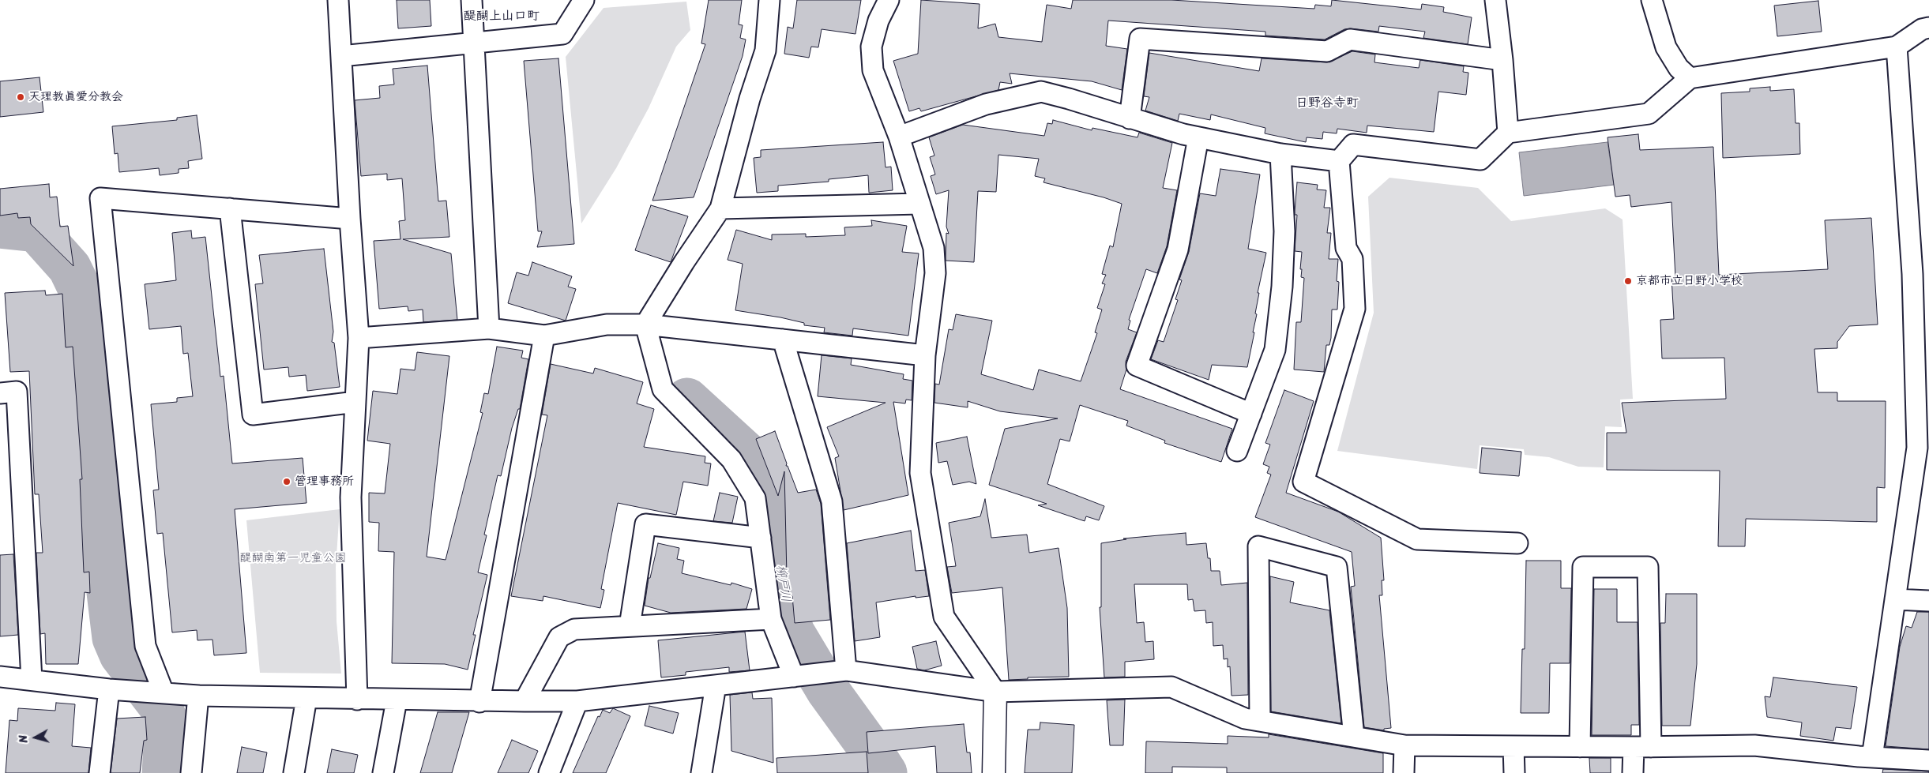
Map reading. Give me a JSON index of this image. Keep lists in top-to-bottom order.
{
  "districts": ["醍醐上山口町", "日野谷寺町"],
  "water": ["柳戸川"],
  "parks": ["醍醐南第一児童公園"],
  "places": ["天理教眞愛分教会", "京都市立日野小学校", "管理事務所"],
  "north": "left"
}
